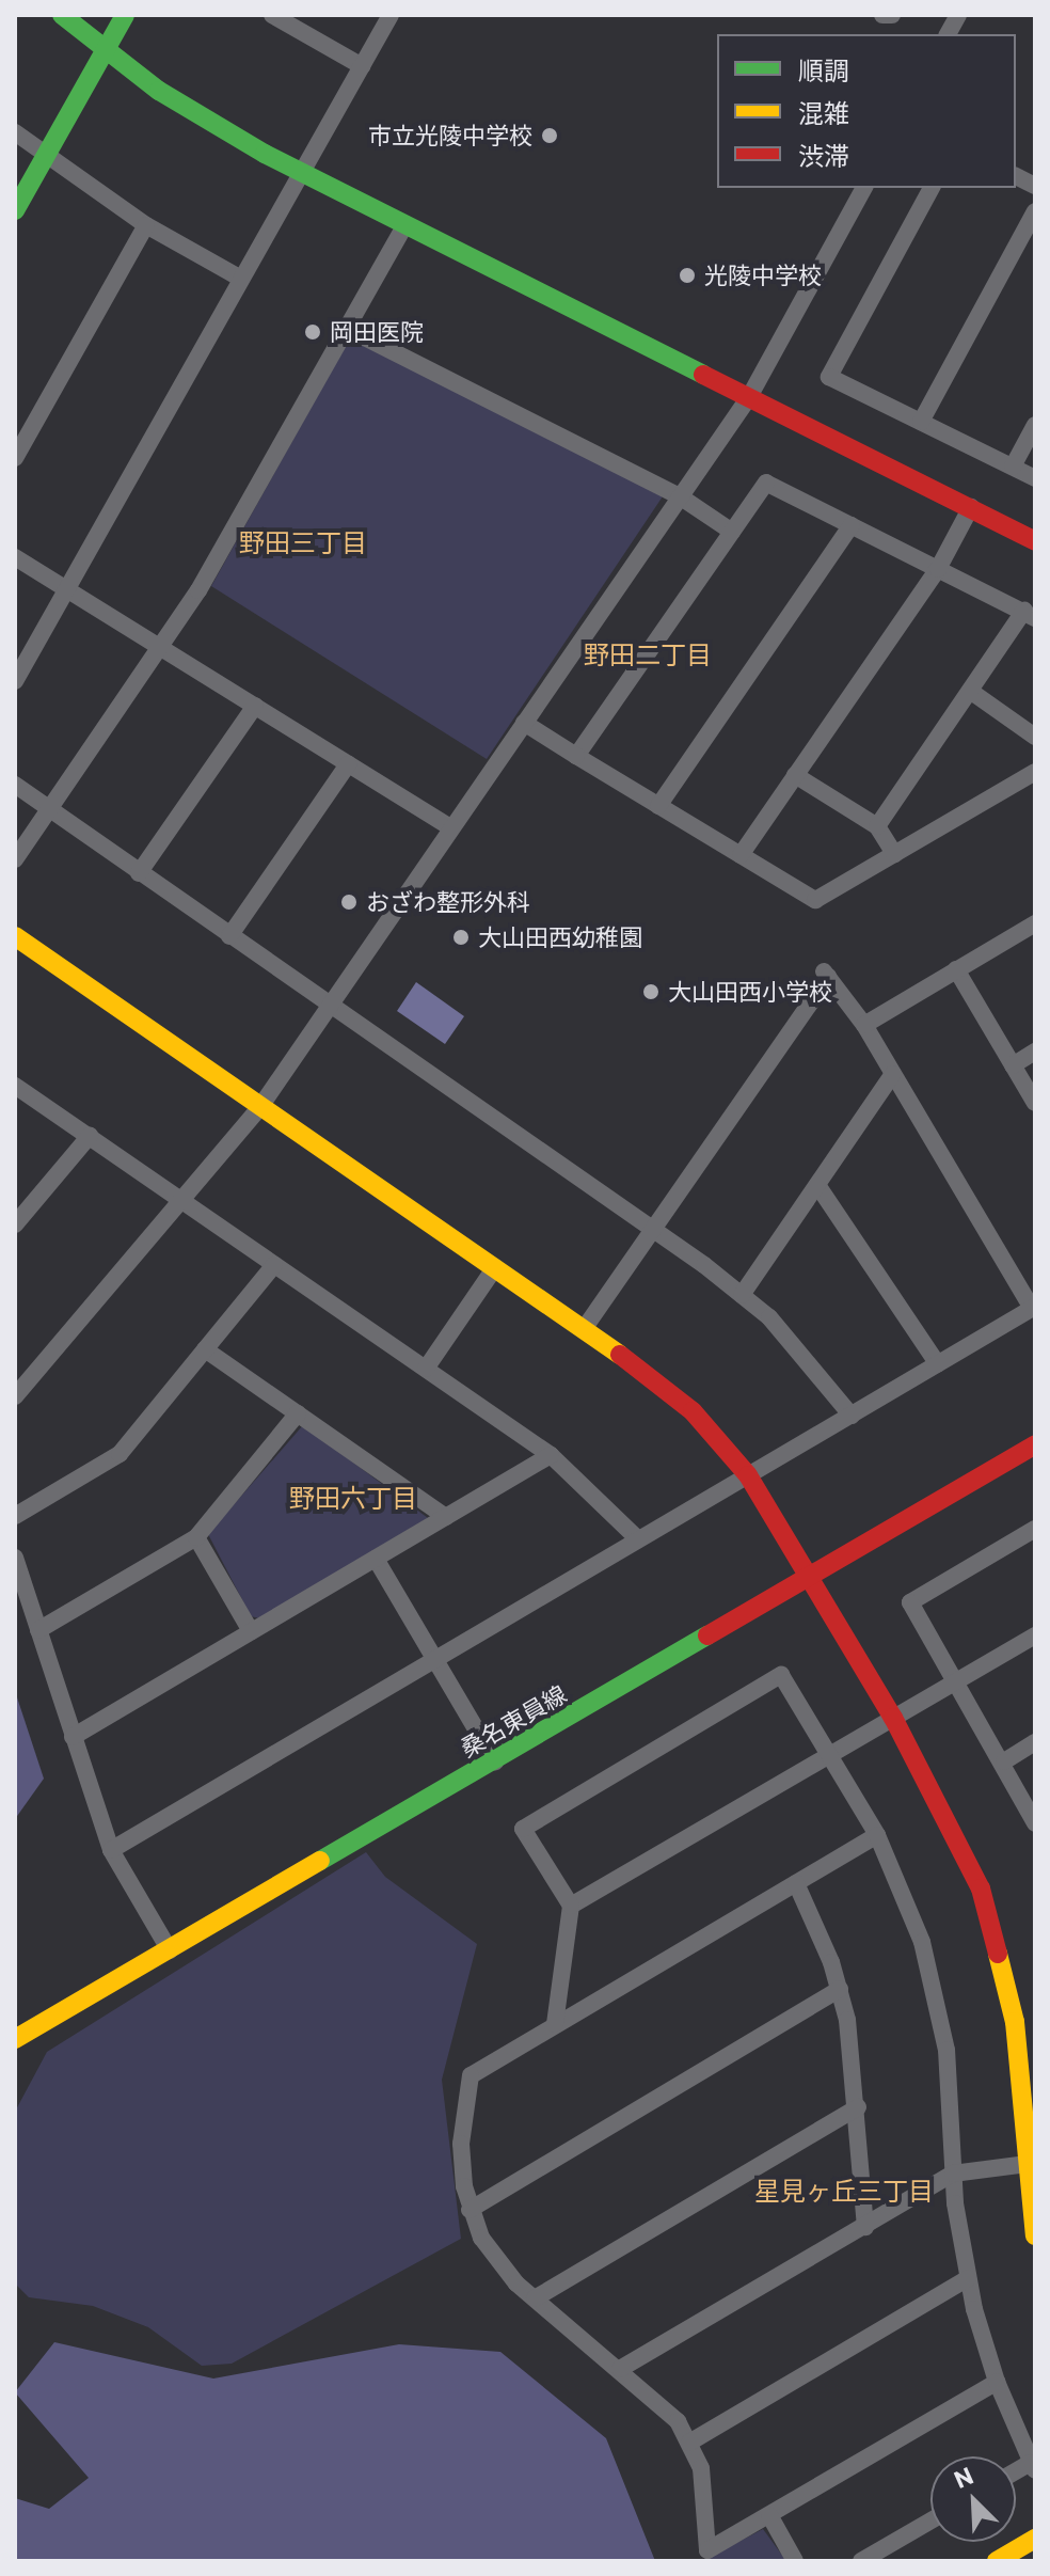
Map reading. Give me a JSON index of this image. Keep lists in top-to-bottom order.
{
  "streets": {
    "street": ["桑名東員線"]
  },
  "districts": [
    "野田三丁目",
    "野田二丁目",
    "野田六丁目",
    "星見ヶ丘三丁目"
  ],
  "places": [
    "市立光陵中学校",
    "光陵中学校",
    "岡田医院",
    "おざわ整形外科",
    "大山田西幼稚園",
    "大山田西小学校"
  ],
  "legend": ["順調", "混雑", "渋滞"],
  "north": "top left"
}
